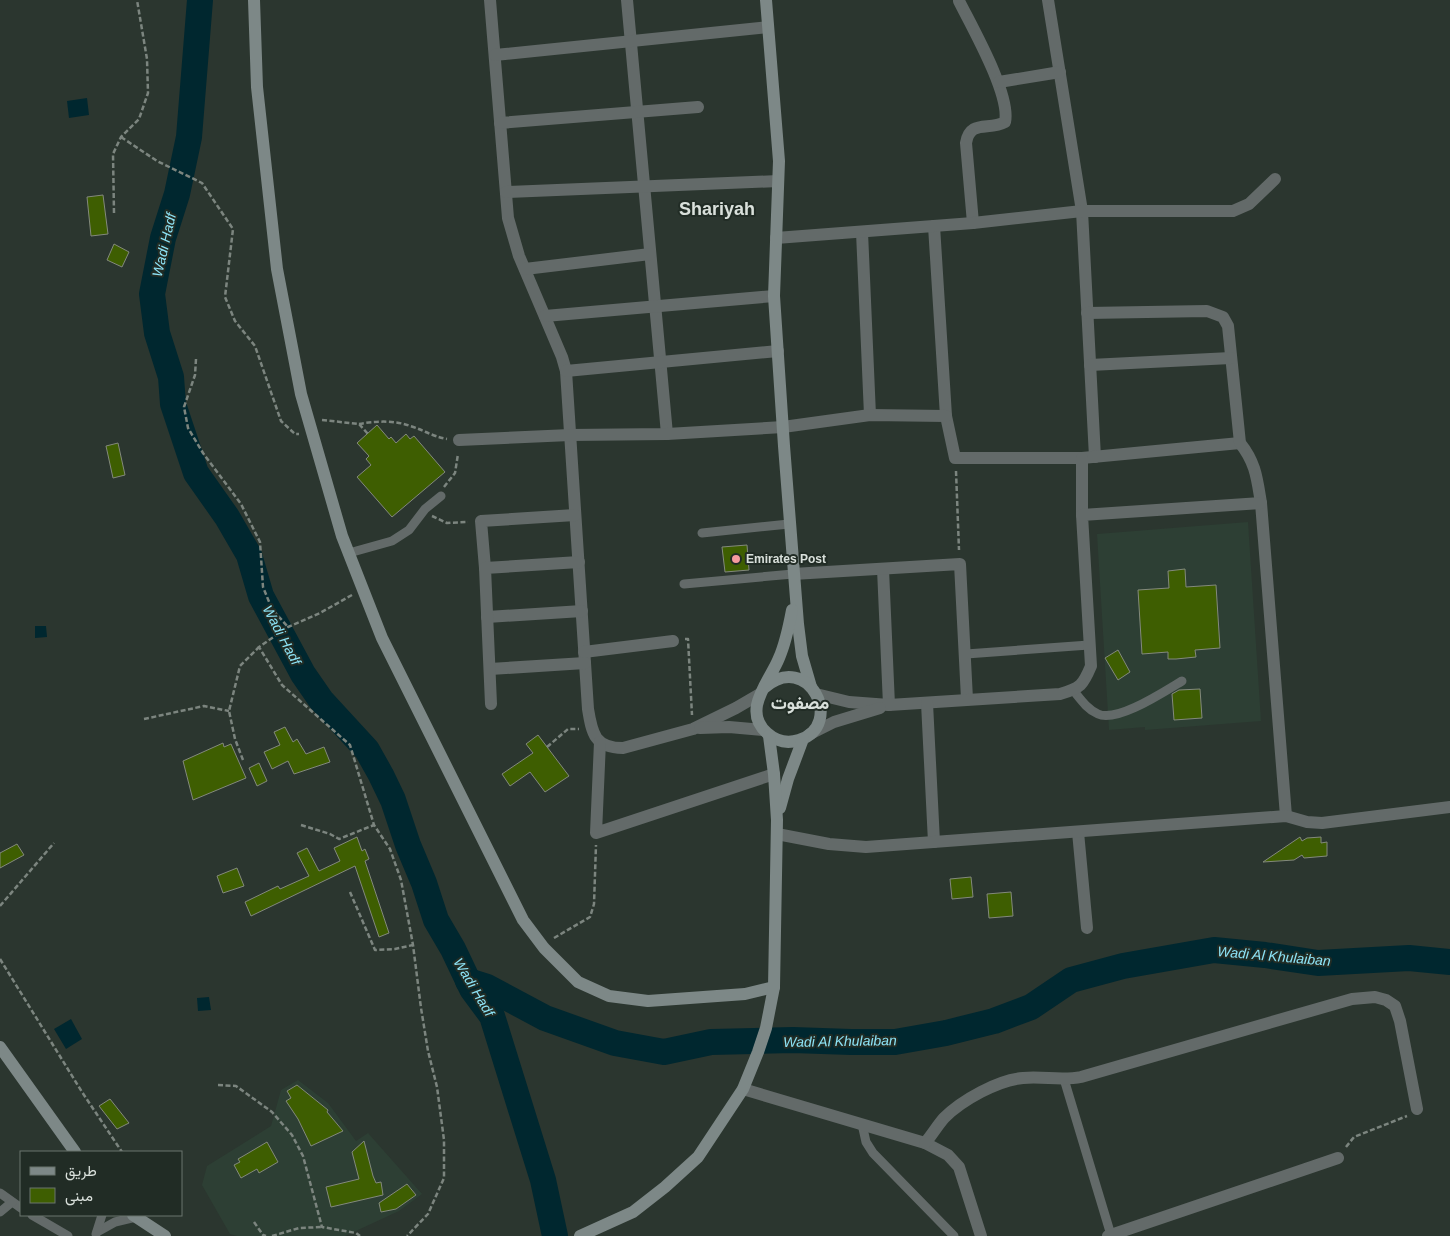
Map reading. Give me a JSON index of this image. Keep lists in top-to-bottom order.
{
  "districts": ["Shariyah", "مصفوت"],
  "water": ["Wadi Hadf", "Wadi Al Khulaiban"],
  "places": ["Emirates Post"],
  "legend": ["طريق", "مبنى"]
}
